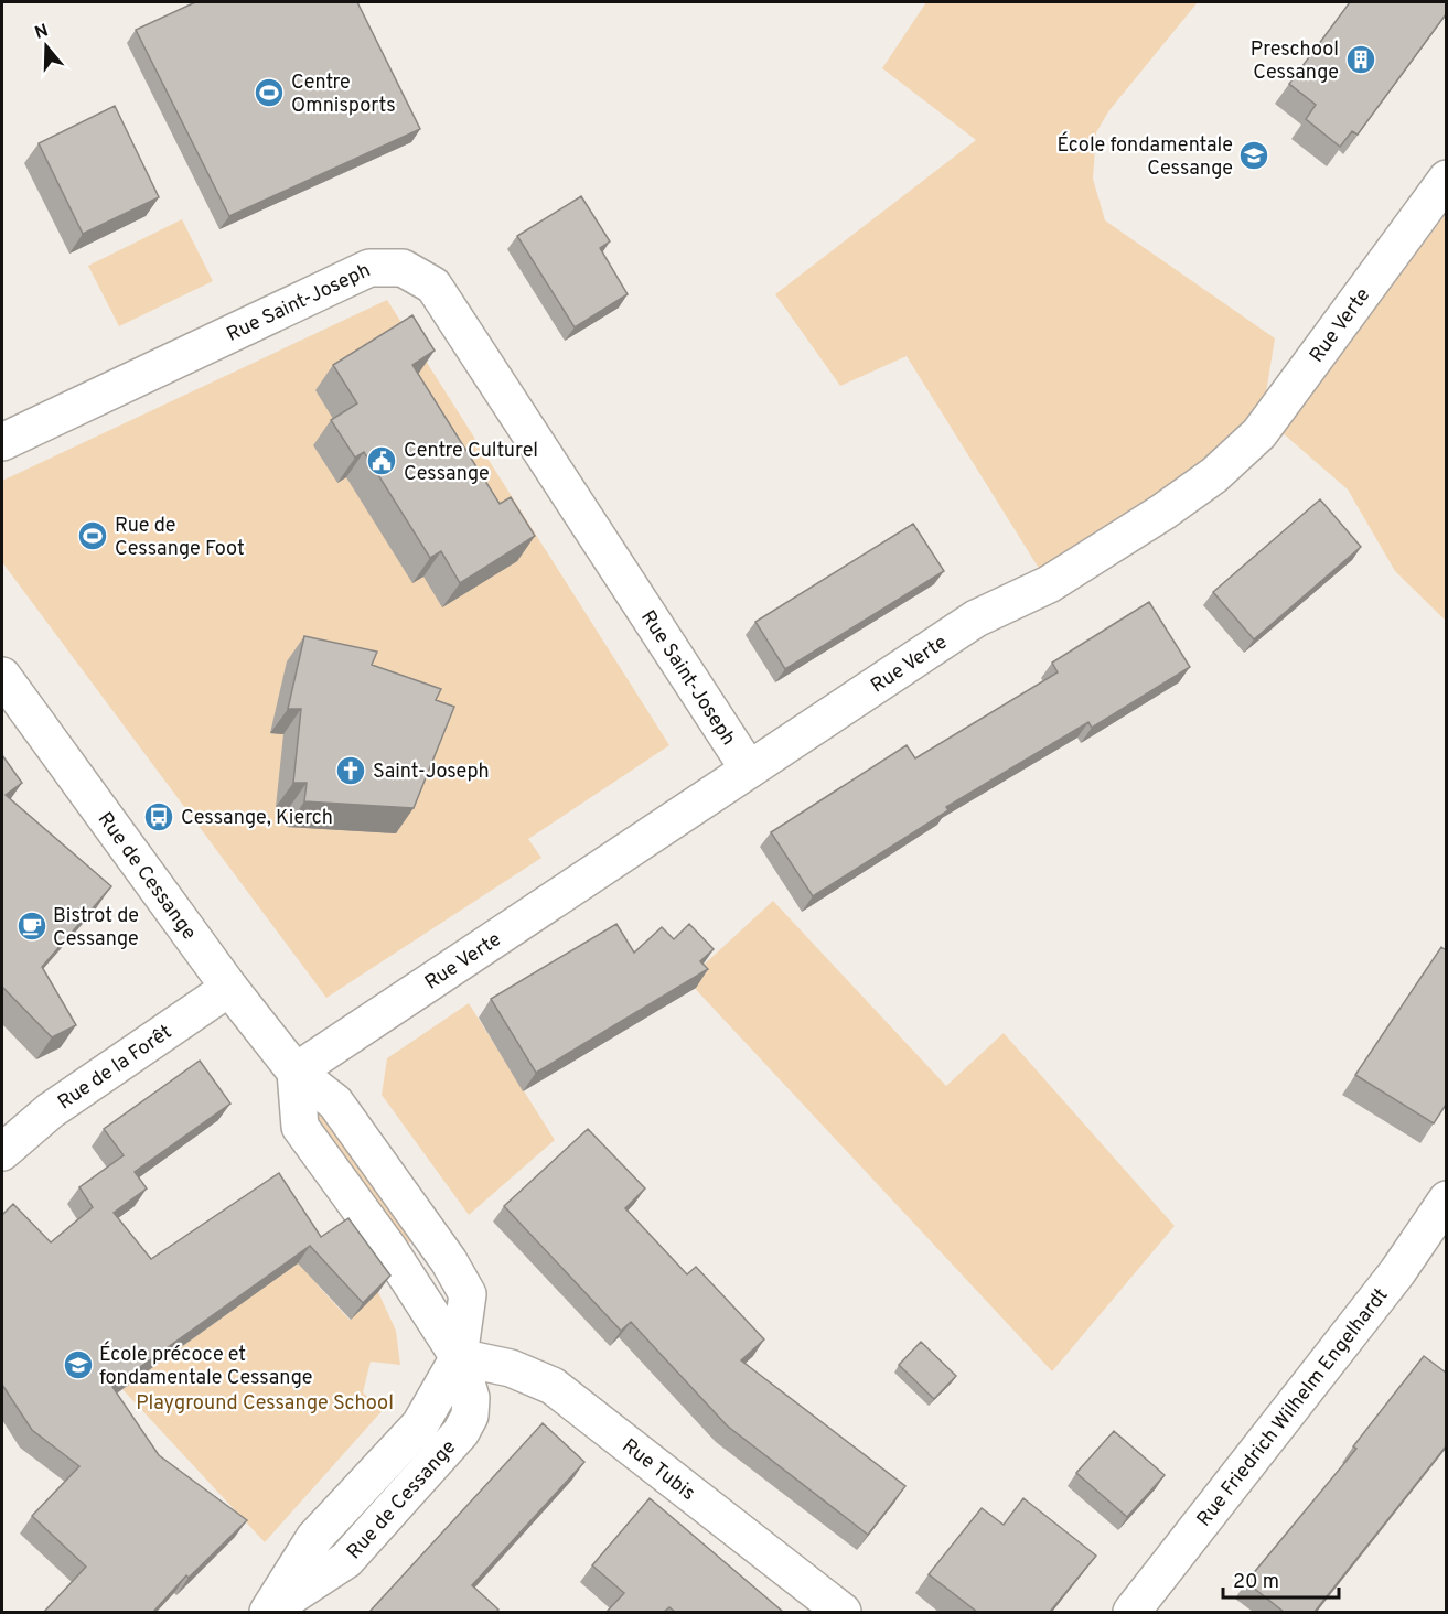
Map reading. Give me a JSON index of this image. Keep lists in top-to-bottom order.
{
  "streets": {
    "street": [
      "Rue Saint-Joseph",
      "Rue Verte",
      "Rue de Cessange",
      "Rue de la Forêt",
      "Rue Friedrich Wilhelm Engelhardt",
      "Rue Tubis"
    ]
  },
  "crossings": [
    ["Rue Saint-Joseph", "Rue Verte"],
    ["Rue Verte", "Rue de Cessange"],
    ["Rue de Cessange", "Rue de la Forêt"],
    ["Rue de Cessange", "Rue Tubis"]
  ],
  "parks": ["Playground Cessange School"],
  "places": {
    "building": ["Preschool Cessange"],
    "sports": ["Centre Omnisports", "Rue de Cessange Foot"],
    "school or university": ["École fondamentale Cessange", "École précoce et fondamentale Cessange"],
    "public building": ["Centre Culturel Cessange"],
    "church": ["Saint-Joseph"],
    "bus stop": ["Cessange, Kierch"],
    "cafe": ["Bistrot de Cessange"]
  },
  "scale_bar": "20 m",
  "north": "top"
}
